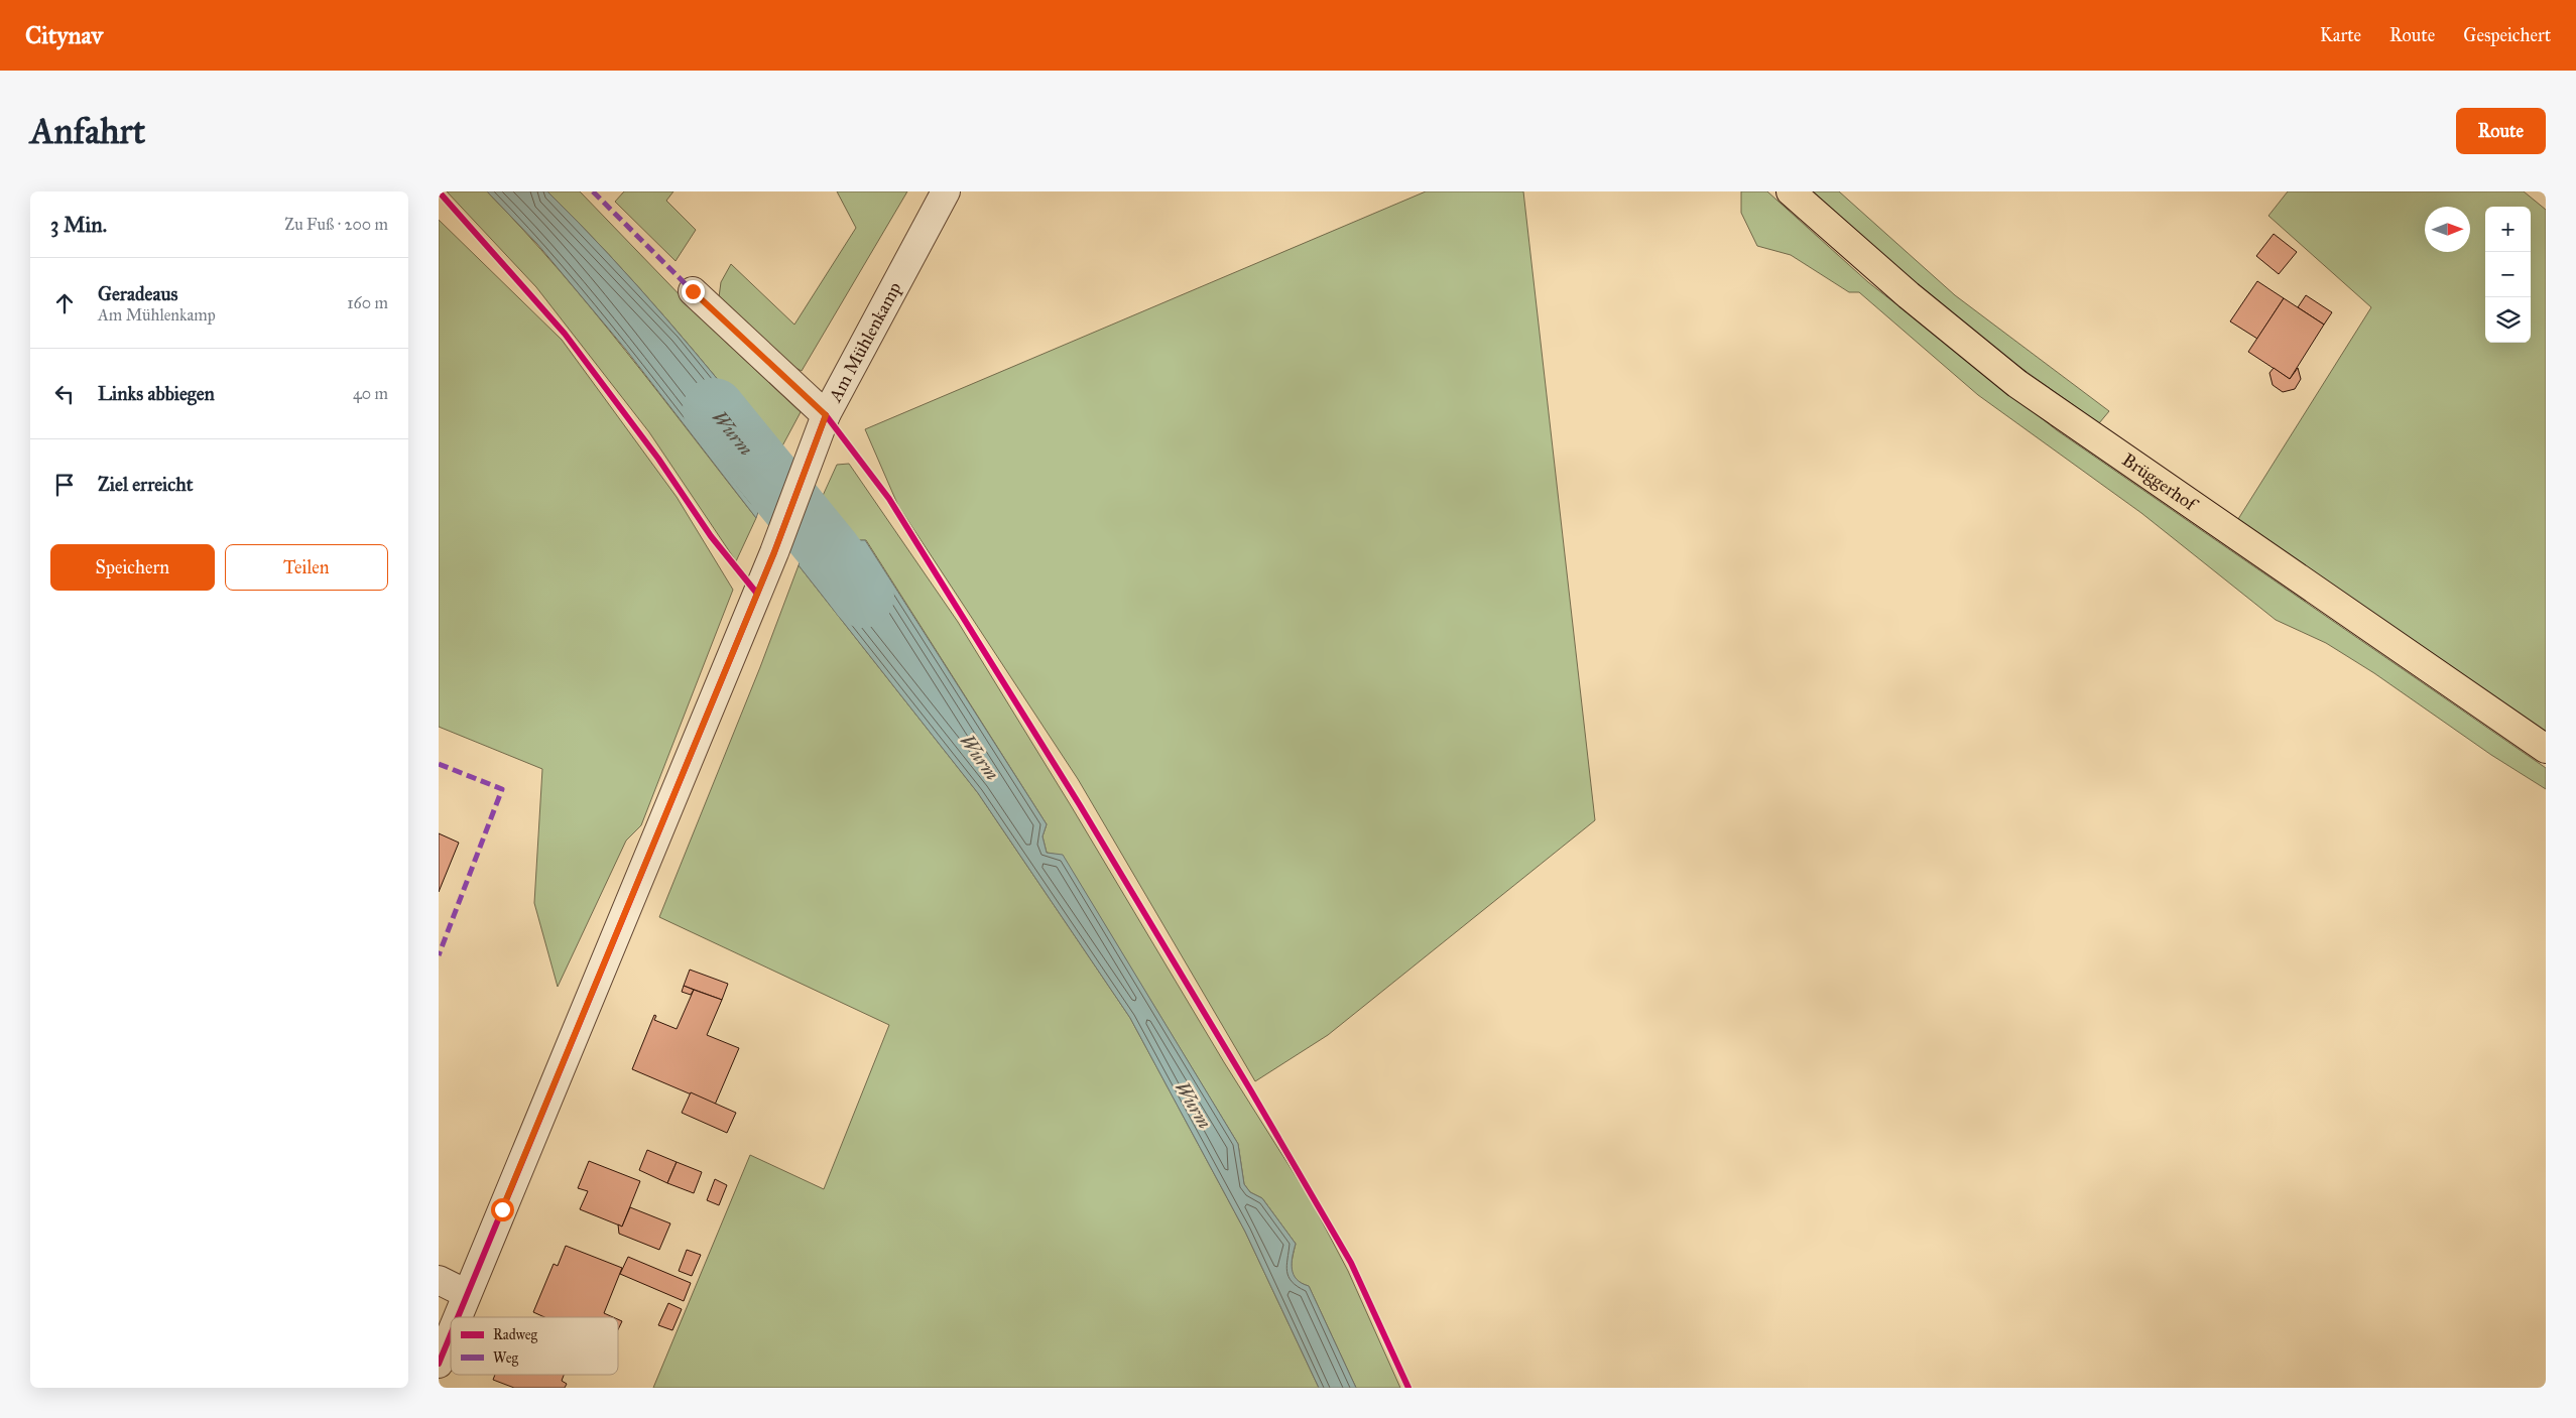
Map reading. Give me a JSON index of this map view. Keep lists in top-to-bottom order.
{
  "streets": {
    "main road": ["Brüggerhof"],
    "street": ["Am Mühlenkamp"]
  },
  "water": ["Wurm"],
  "legend": ["Radweg", "Weg"],
  "north": "right",
  "page": {
    "header": "Citynav",
    "nav": ["Karte", "Route", "Gespeichert"],
    "buttons": [
      "Route",
      ["Speichern", "Teilen"]
    ],
    "title": "Anfahrt",
    "heading": ["3 Min.", "Zu Fuß · 200 m"],
    "map_buttons": ["+", "−"],
    "list": [
      ["Geradeaus", "Am Mühlenkamp", "160 m"],
      ["Links abbiegen", "40 m"],
      "Ziel erreicht"
    ]
  }
}
